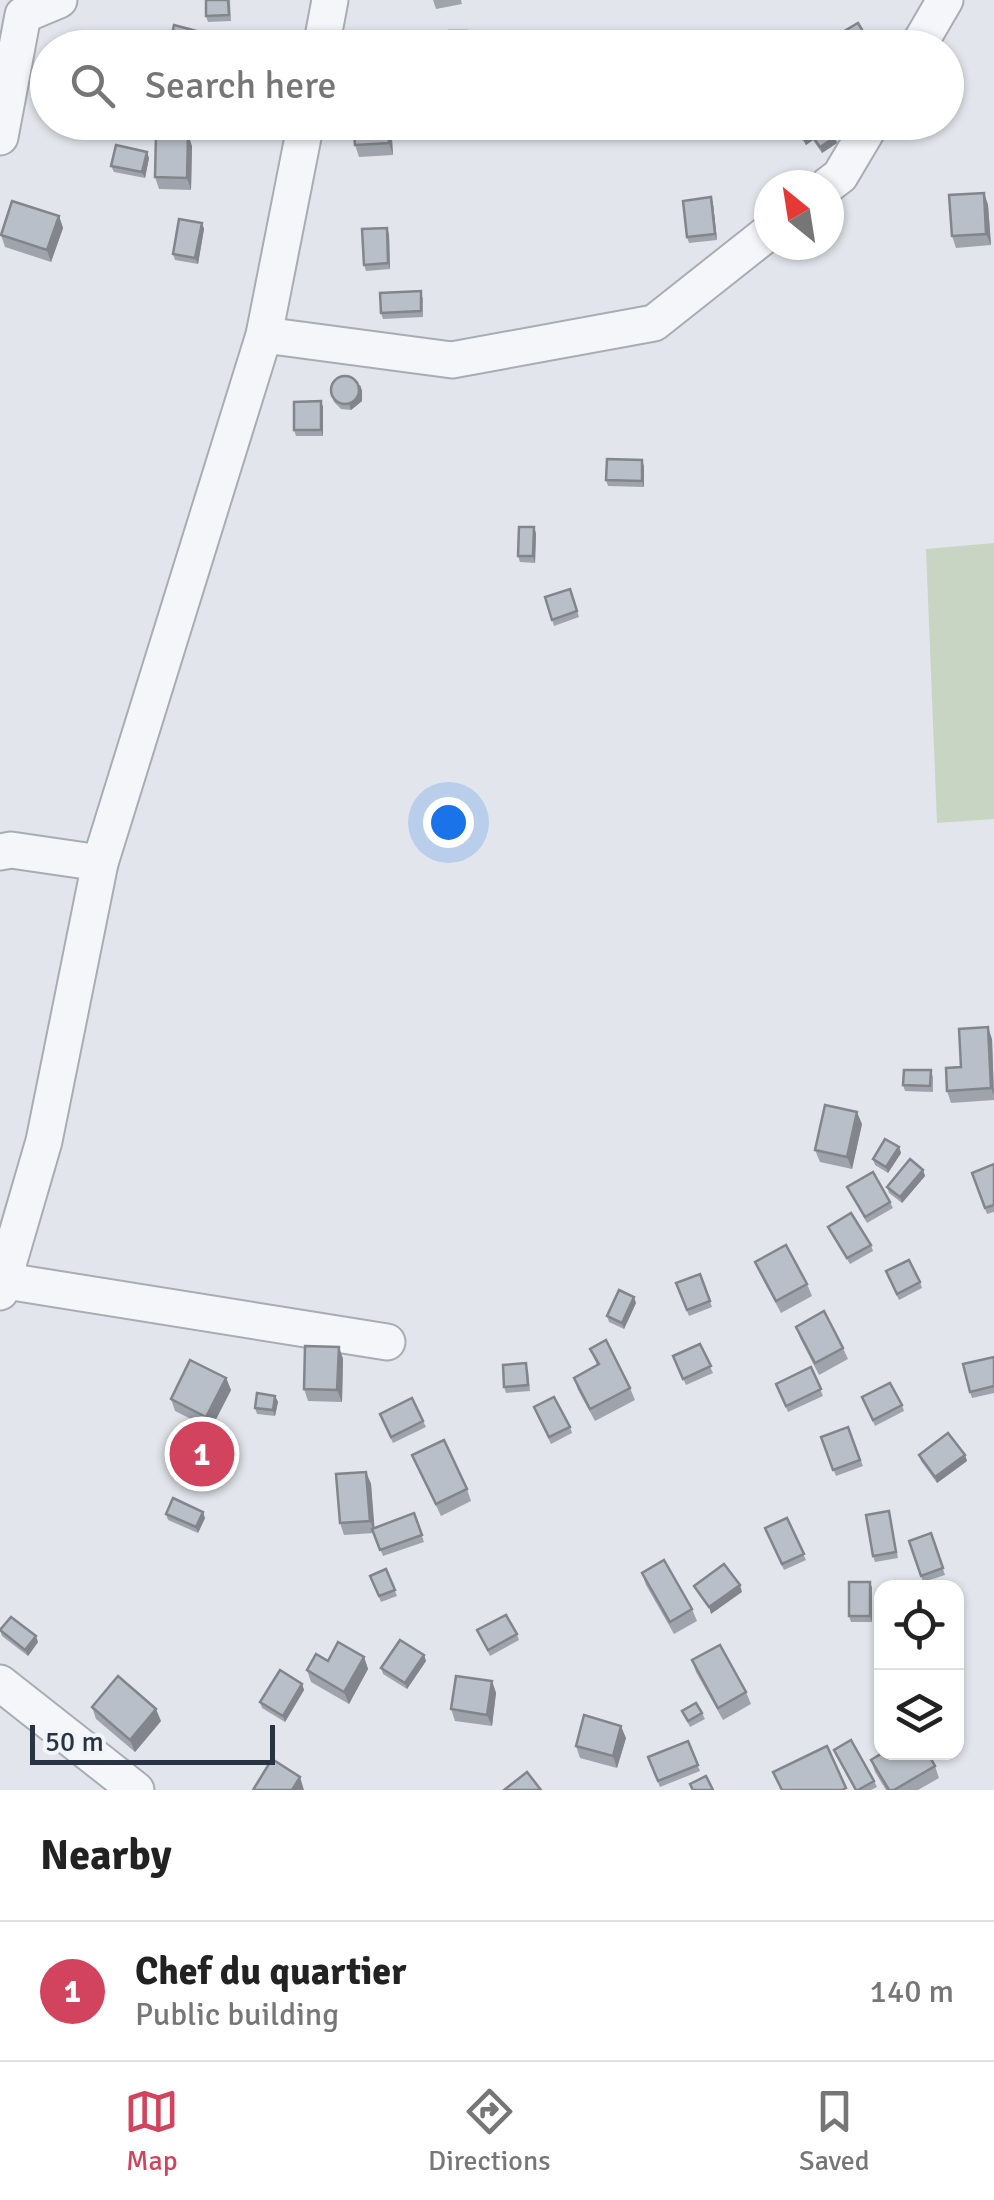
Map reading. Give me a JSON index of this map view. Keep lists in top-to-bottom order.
{
  "scale_bar": "50 m",
  "north": "top left",
  "page": {
    "search": "Search here",
    "pins": "1",
    "scale": "50 m",
    "heading": "Nearby",
    "list": [
      {
        "mark": "1",
        "name": "Chef du quartier",
        "note": "Public building",
        "value": "140 m"
      }
    ],
    "nav": ["Map", "Directions", "Saved"]
  }
}
